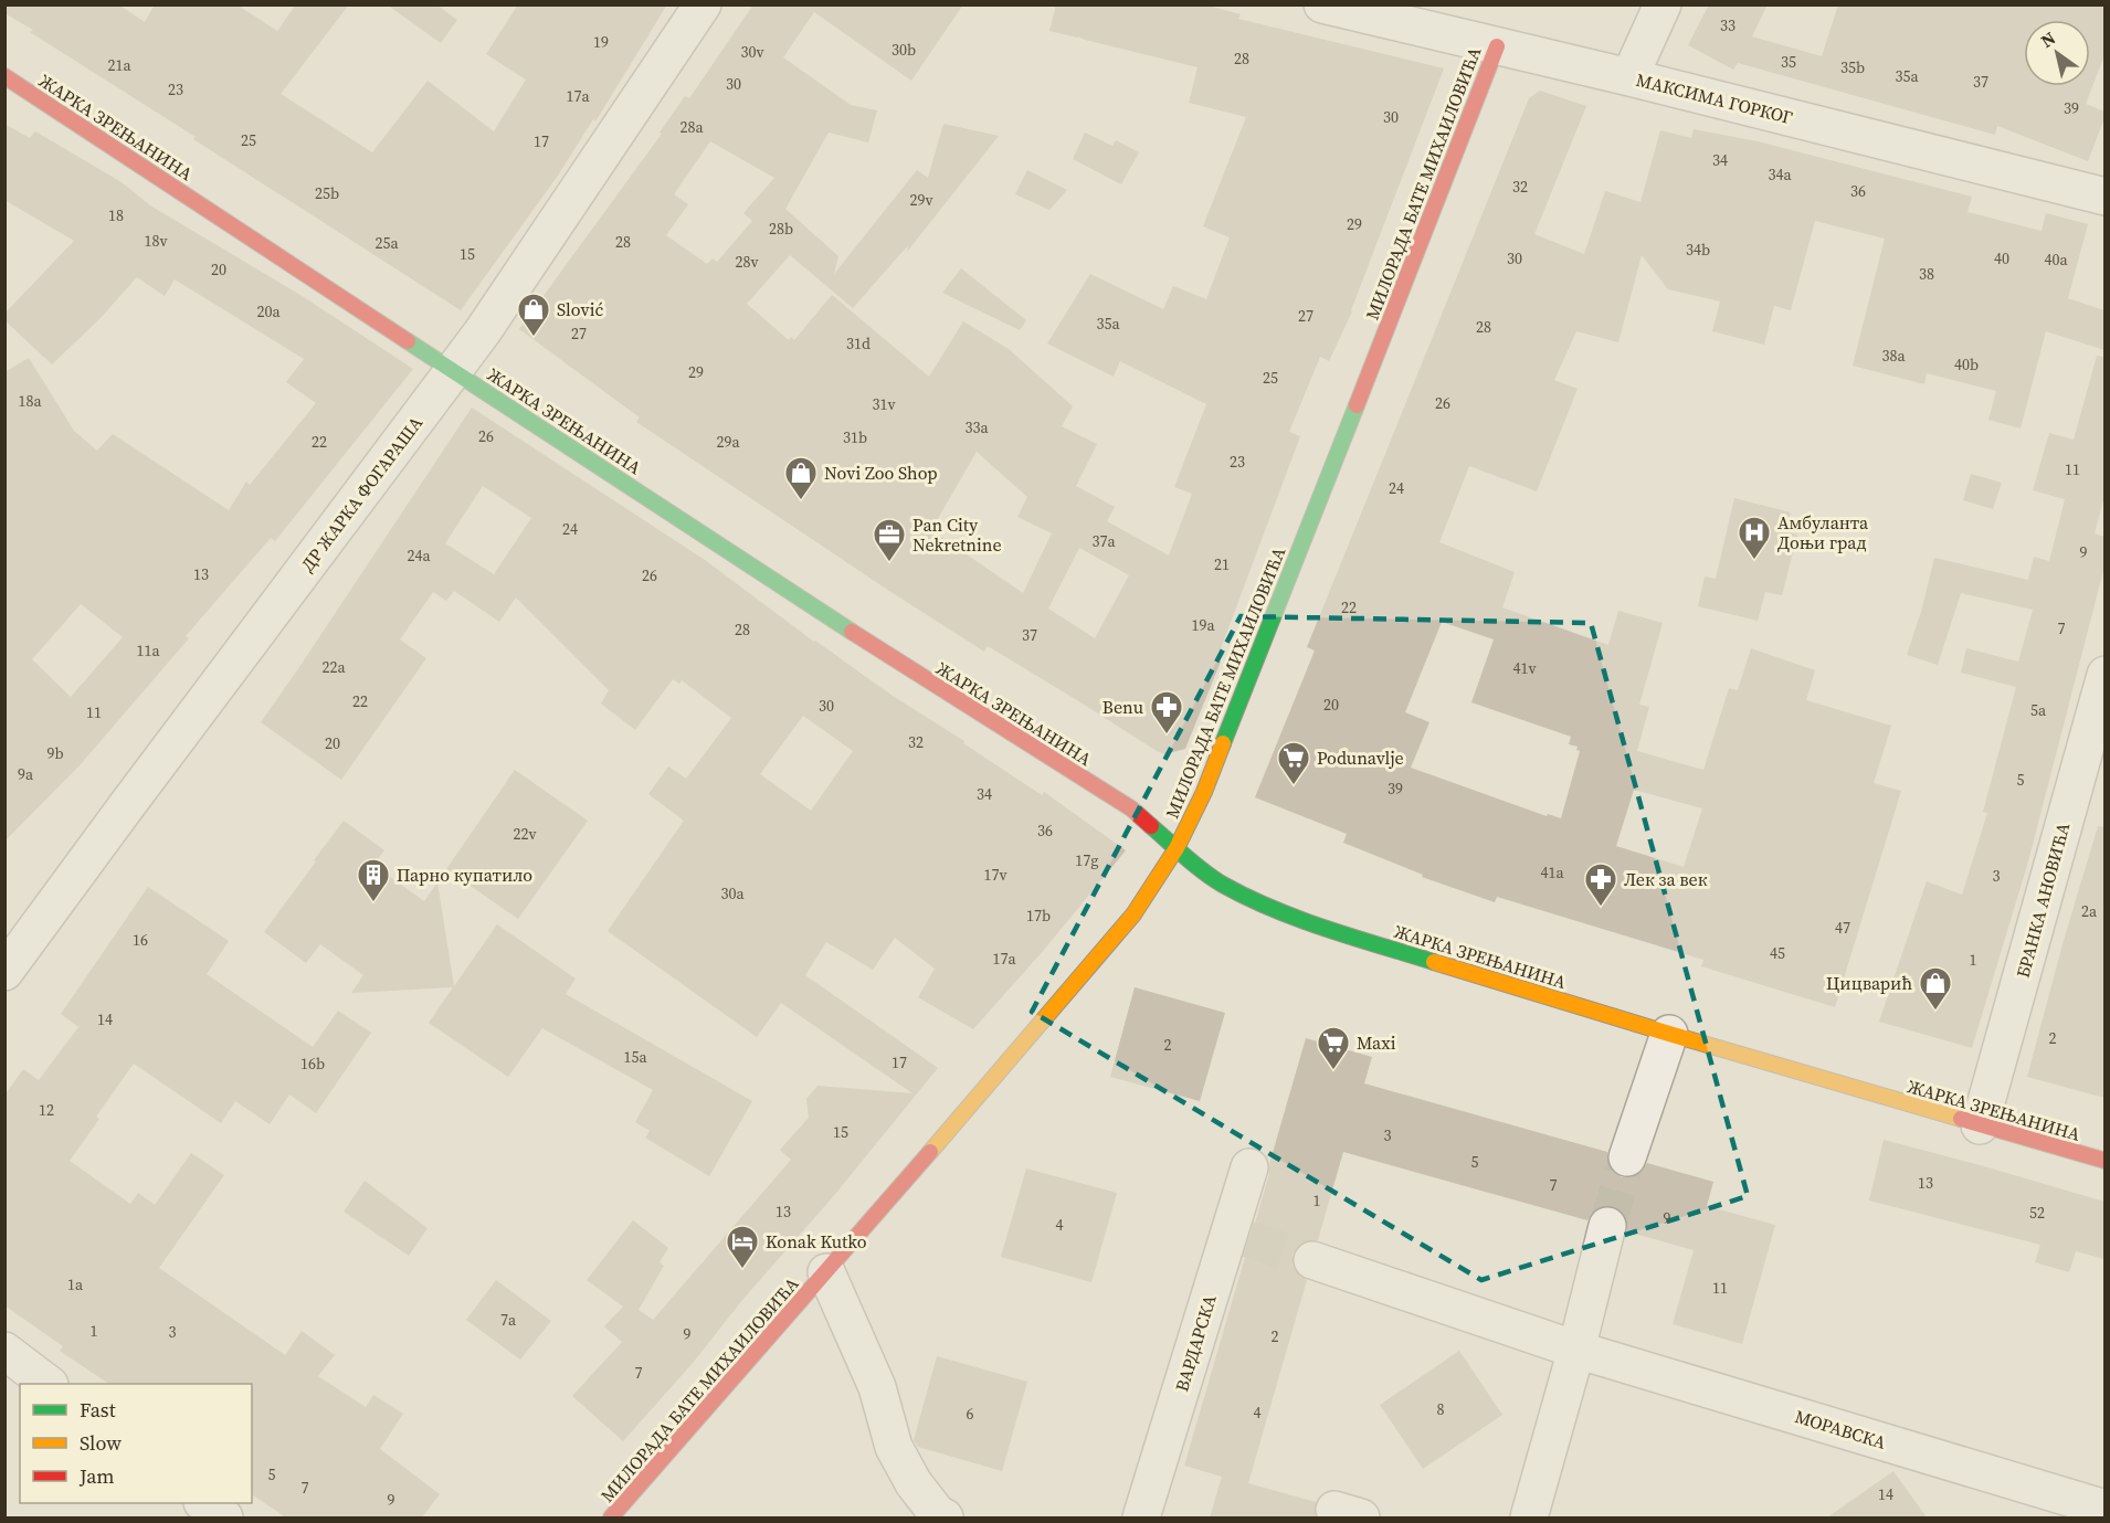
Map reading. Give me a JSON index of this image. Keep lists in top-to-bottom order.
{
  "streets": {
    "street": [
      "МАКСИМА ГОРКОГ",
      "ЖАРКА ЗРЕЊАНИНА",
      "МИЛОРАДА БАТЕ МИХАИЛОВИЋА",
      "ДР ЖАРКА ФОГАРАША",
      "БРАНКА АНОВИЋА",
      "ВАРДАРСКА",
      "МОРАВСКА"
    ]
  },
  "crossings": [
    ["МАКСИМА ГОРКОГ", "МИЛОРАДА БАТЕ МИХАИЛОВИЋА"],
    ["ЖАРКА ЗРЕЊАНИНА", "МИЛОРАДА БАТЕ МИХАИЛОВИЋА"],
    ["ЖАРКА ЗРЕЊАНИНА", "ДР ЖАРКА ФОГАРАША"],
    ["ЖАРКА ЗРЕЊАНИНА", "БРАНКА АНОВИЋА"]
  ],
  "places": {
    "shop": ["Slović", "Novi Zoo Shop", "Цицварић"],
    "hospital": ["Амбуланта Доњи град"],
    "office": ["Pan City Nekretnine"],
    "pharmacy": ["Benu", "Лек за век"],
    "supermarket": ["Podunavlje", "Maxi"],
    "building": ["Парно купатило"],
    "hotel": ["Konak Kutko"]
  },
  "house_numbers": [
    "33",
    "19",
    "30b",
    "30v",
    "28",
    "35",
    "21a",
    "35b",
    "35a",
    "37",
    "30",
    "23",
    "17a",
    "39",
    "30",
    "28a",
    "25",
    "17",
    "34",
    "34a",
    "32",
    "36",
    "25b",
    "29v",
    "18",
    "29",
    "28b",
    "18v",
    "28",
    "25a",
    "34b",
    "15",
    "30",
    "40",
    "40a",
    "28v",
    "20",
    "38",
    "20a",
    "27",
    "35a",
    "28",
    "27",
    "31d",
    "38a",
    "40b",
    "29",
    "25",
    "18a",
    "26",
    "31v",
    "33a",
    "26",
    "31b",
    "22",
    "29a",
    "23",
    "11",
    "24",
    "24",
    "37a",
    "9",
    "24a",
    "21",
    "13",
    "26",
    "22",
    "19a",
    "7",
    "28",
    "37",
    "11a",
    "22a",
    "41v",
    "22",
    "20",
    "30",
    "5a",
    "11",
    "32",
    "20",
    "9b",
    "9a",
    "5",
    "39",
    "34",
    "36",
    "22v",
    "17g",
    "41a",
    "17v",
    "3",
    "30a",
    "2a",
    "17b",
    "47",
    "16",
    "45",
    "17a",
    "1",
    "14",
    "2",
    "2",
    "15a",
    "17",
    "16b",
    "12",
    "15",
    "3",
    "5",
    "13",
    "7",
    "1",
    "13",
    "52",
    "9",
    "4",
    "1a",
    "11",
    "7a",
    "1",
    "3",
    "9",
    "2",
    "7",
    "8",
    "4",
    "6",
    "5",
    "7",
    "14",
    "9"
  ],
  "legend": ["Fast", "Slow", "Jam"],
  "north": "top left"
}
